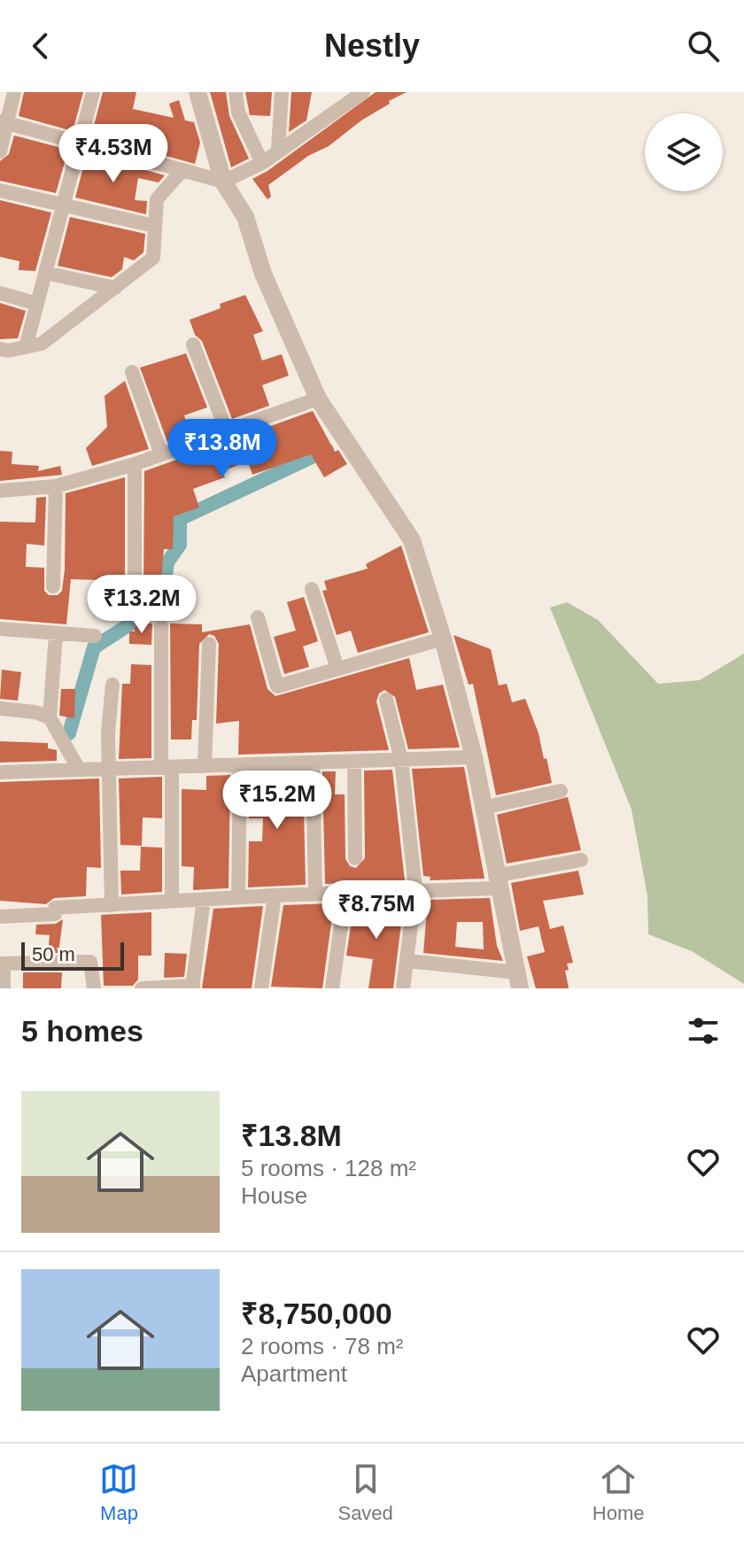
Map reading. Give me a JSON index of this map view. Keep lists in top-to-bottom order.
{
  "scale_bar": "50 m",
  "page": {
    "header": "Nestly",
    "price": [
      "₹4.53M",
      "₹13.8M",
      "₹13.2M",
      "₹15.2M",
      "₹8.75M"
    ],
    "scale": "50 m",
    "heading": "5 homes",
    "list": [
      {
        "name": "₹13.8M",
        "note": "5 rooms · 128 m² · House"
      },
      {
        "name": "₹8,750,000",
        "note": "2 rooms · 78 m² · Apartment"
      }
    ],
    "tabs": ["Map", "Saved", "Home"]
  }
}
